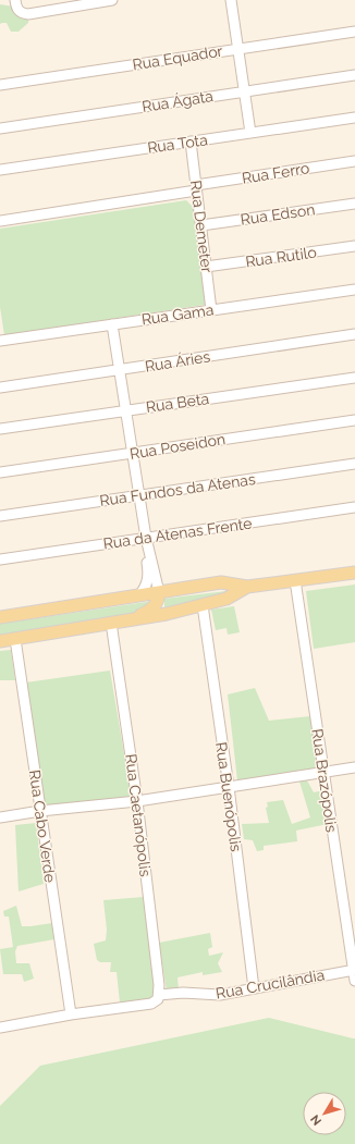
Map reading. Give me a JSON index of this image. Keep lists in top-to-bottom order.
{
  "streets": {
    "street": [
      "Rua Equador",
      "Rua Ágata",
      "Rua Tota",
      "Rua Ferro",
      "Rua Edson",
      "Rua Demeter",
      "Rua Rutilo",
      "Rua Gama",
      "Rua Áries",
      "Rua Beta",
      "Rua Poseidon",
      "Rua Fundos da Atenas",
      "Rua da Atenas Frente",
      "Rua Brazópolis",
      "Rua Buenópolis",
      "Rua Caetanópolis",
      "Rua Cabo Verde",
      "Rua Crucilândia"
    ]
  },
  "crossings": [
    ["Rua Tota", "Rua Demeter"],
    ["Rua Ferro", "Rua Demeter"],
    ["Rua Edson", "Rua Demeter"],
    ["Rua Demeter", "Rua Rutilo"],
    ["Rua Demeter", "Rua Gama"],
    ["Rua Brazópolis", "Rua Crucilândia"],
    ["Rua Buenópolis", "Rua Crucilândia"],
    ["Rua Caetanópolis", "Rua Crucilândia"]
  ],
  "north": "bottom left"
}
